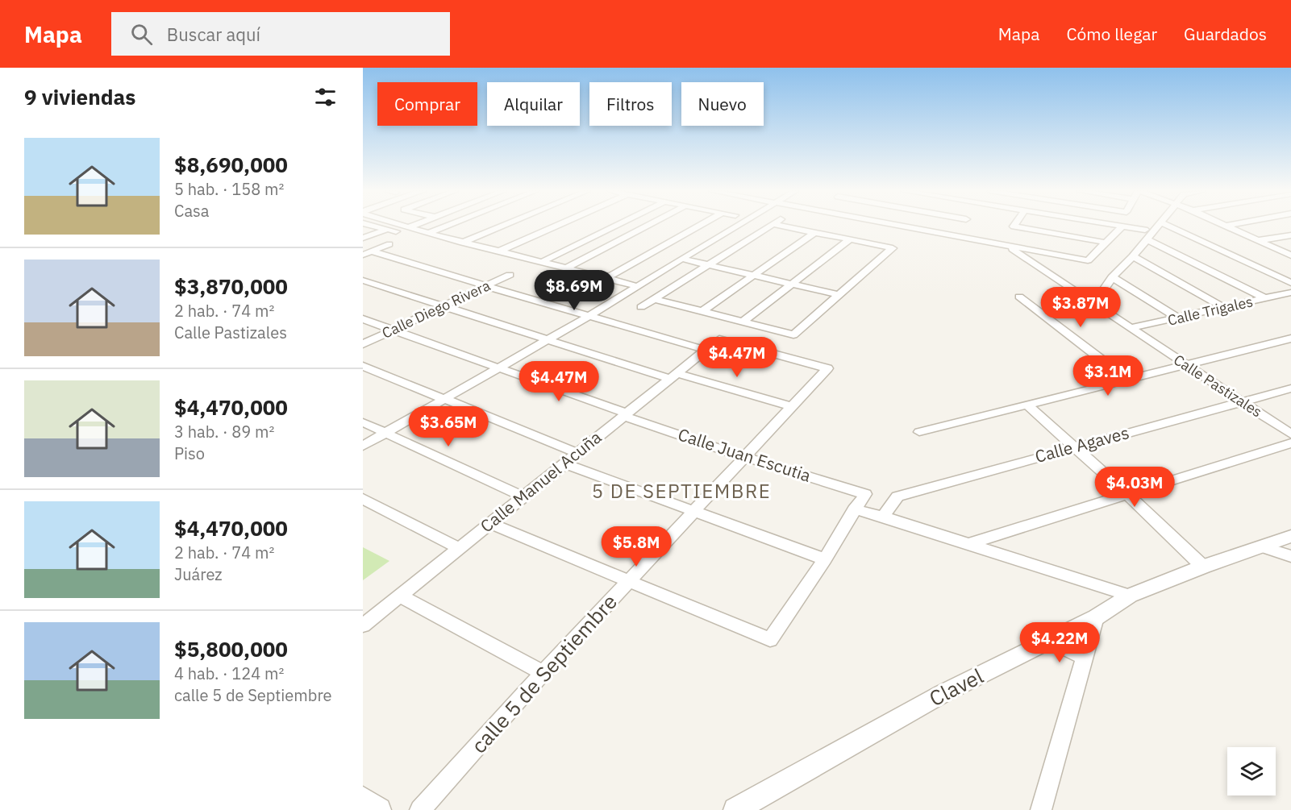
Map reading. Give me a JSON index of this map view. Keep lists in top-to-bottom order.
{
  "streets": {
    "street": [
      "Calle Diego Rivera",
      "Calle Trigales",
      "Calle Pastizales",
      "Calle Agaves",
      "Calle Juan Escutia",
      "Calle Manuel Acuña",
      "calle 5 de Septiembre",
      "Clavel"
    ]
  },
  "crossings": [
    ["Calle Diego Rivera", "Calle Juan Escutia"],
    ["Calle Trigales", "Calle Pastizales"],
    ["Calle Pastizales", "Calle Agaves"],
    ["Calle Juan Escutia", "Calle Manuel Acuña"],
    ["Calle Juan Escutia", "calle 5 de Septiembre"],
    ["Calle Manuel Acuña", "calle 5 de Septiembre"]
  ],
  "districts": ["5 DE SEPTIEMBRE"],
  "page": {
    "header": "Mapa",
    "search": "Buscar aquí",
    "nav": ["Mapa", "Cómo llegar", "Guardados"],
    "heading": "9 viviendas",
    "chip": [
      "Comprar",
      "Alquilar",
      "Filtros",
      "Nuevo"
    ],
    "list": [
      {
        "name": "$8,690,000",
        "note": "5 hab. · 158 m² · Casa"
      },
      {
        "name": "$3,870,000",
        "note": "2 hab. · 74 m² · Calle Pastizales"
      },
      {
        "name": "$4,470,000",
        "note": "3 hab. · 89 m² · Piso"
      },
      {
        "name": "$4,470,000",
        "note": "2 hab. · 74 m² · Juárez"
      },
      {
        "name": "$5,800,000",
        "note": "4 hab. · 124 m² · calle 5 de Septiembre"
      }
    ],
    "price": [
      "$8.69M",
      "$3.87M",
      "$4.47M",
      "$3.1M",
      "$4.47M",
      "$3.65M",
      "$4.03M",
      "$5.8M",
      "$4.22M"
    ]
  }
}
